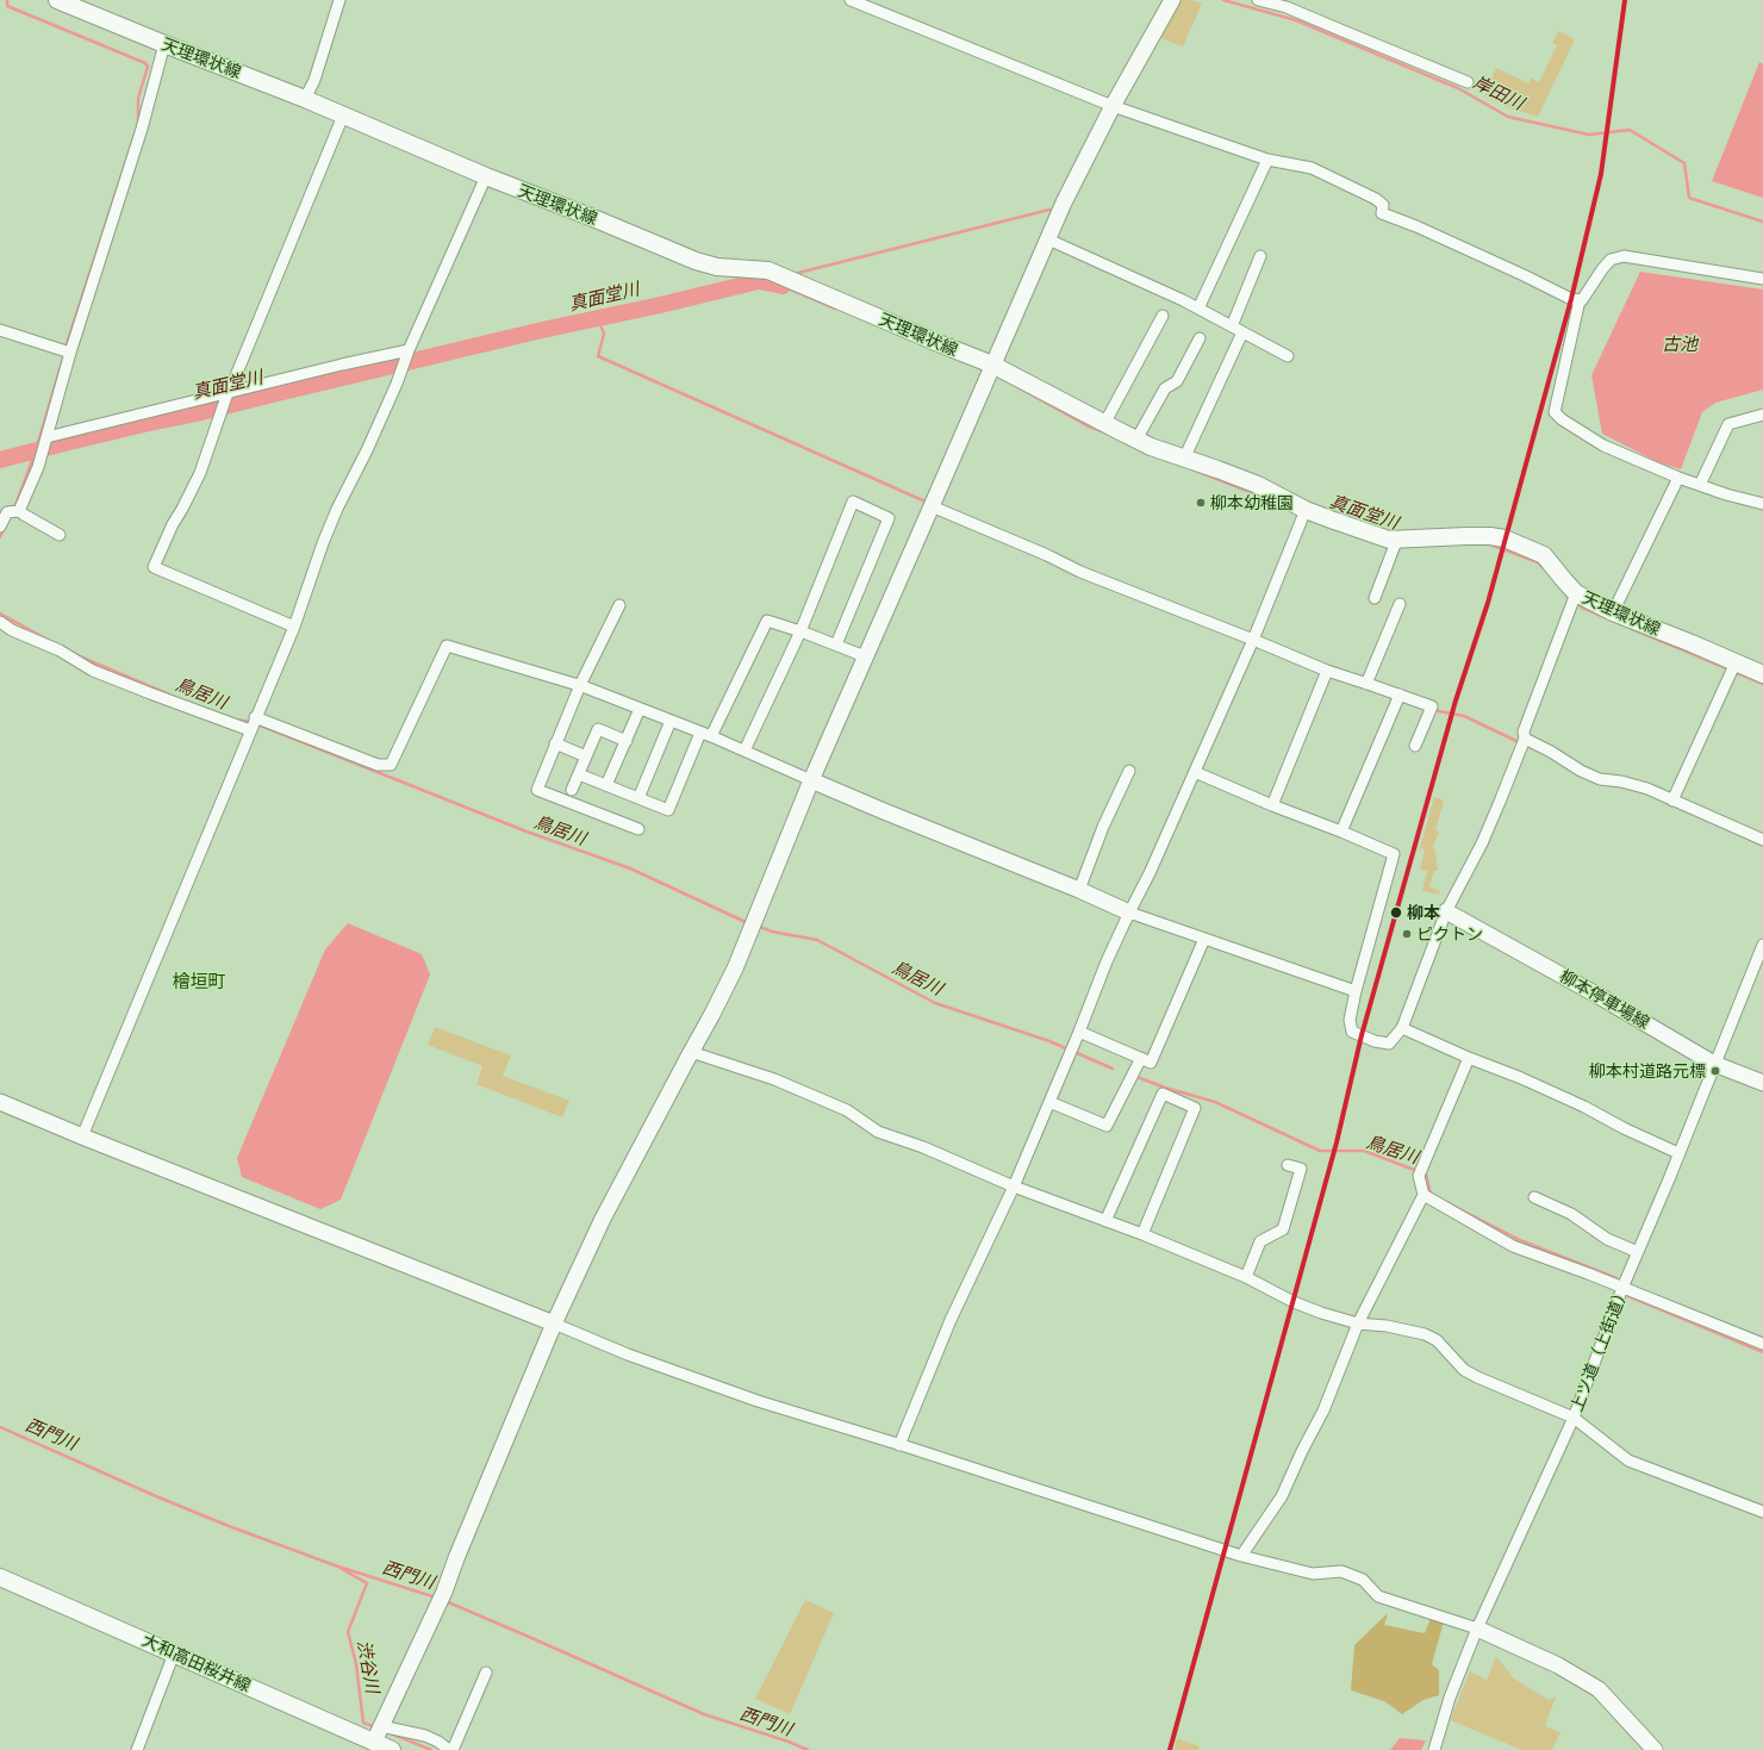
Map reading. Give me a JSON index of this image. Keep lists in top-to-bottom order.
{
  "streets": {
    "main road": ["天理環状線", "大和高田桜井線"],
    "street": ["柳本停車場線", "上ツ道（上街道）"]
  },
  "crossings": [
    ["柳本停車場線", "上ツ道（上街道）"]
  ],
  "districts": ["檜垣町"],
  "water": [
    "岸田川",
    "真面堂川",
    "古池",
    "鳥居川",
    "西門川",
    "渋谷川"
  ],
  "places": [
    "柳本幼稚園",
    "柳本",
    "ピクトン",
    "柳本村道路元標"
  ]
}
